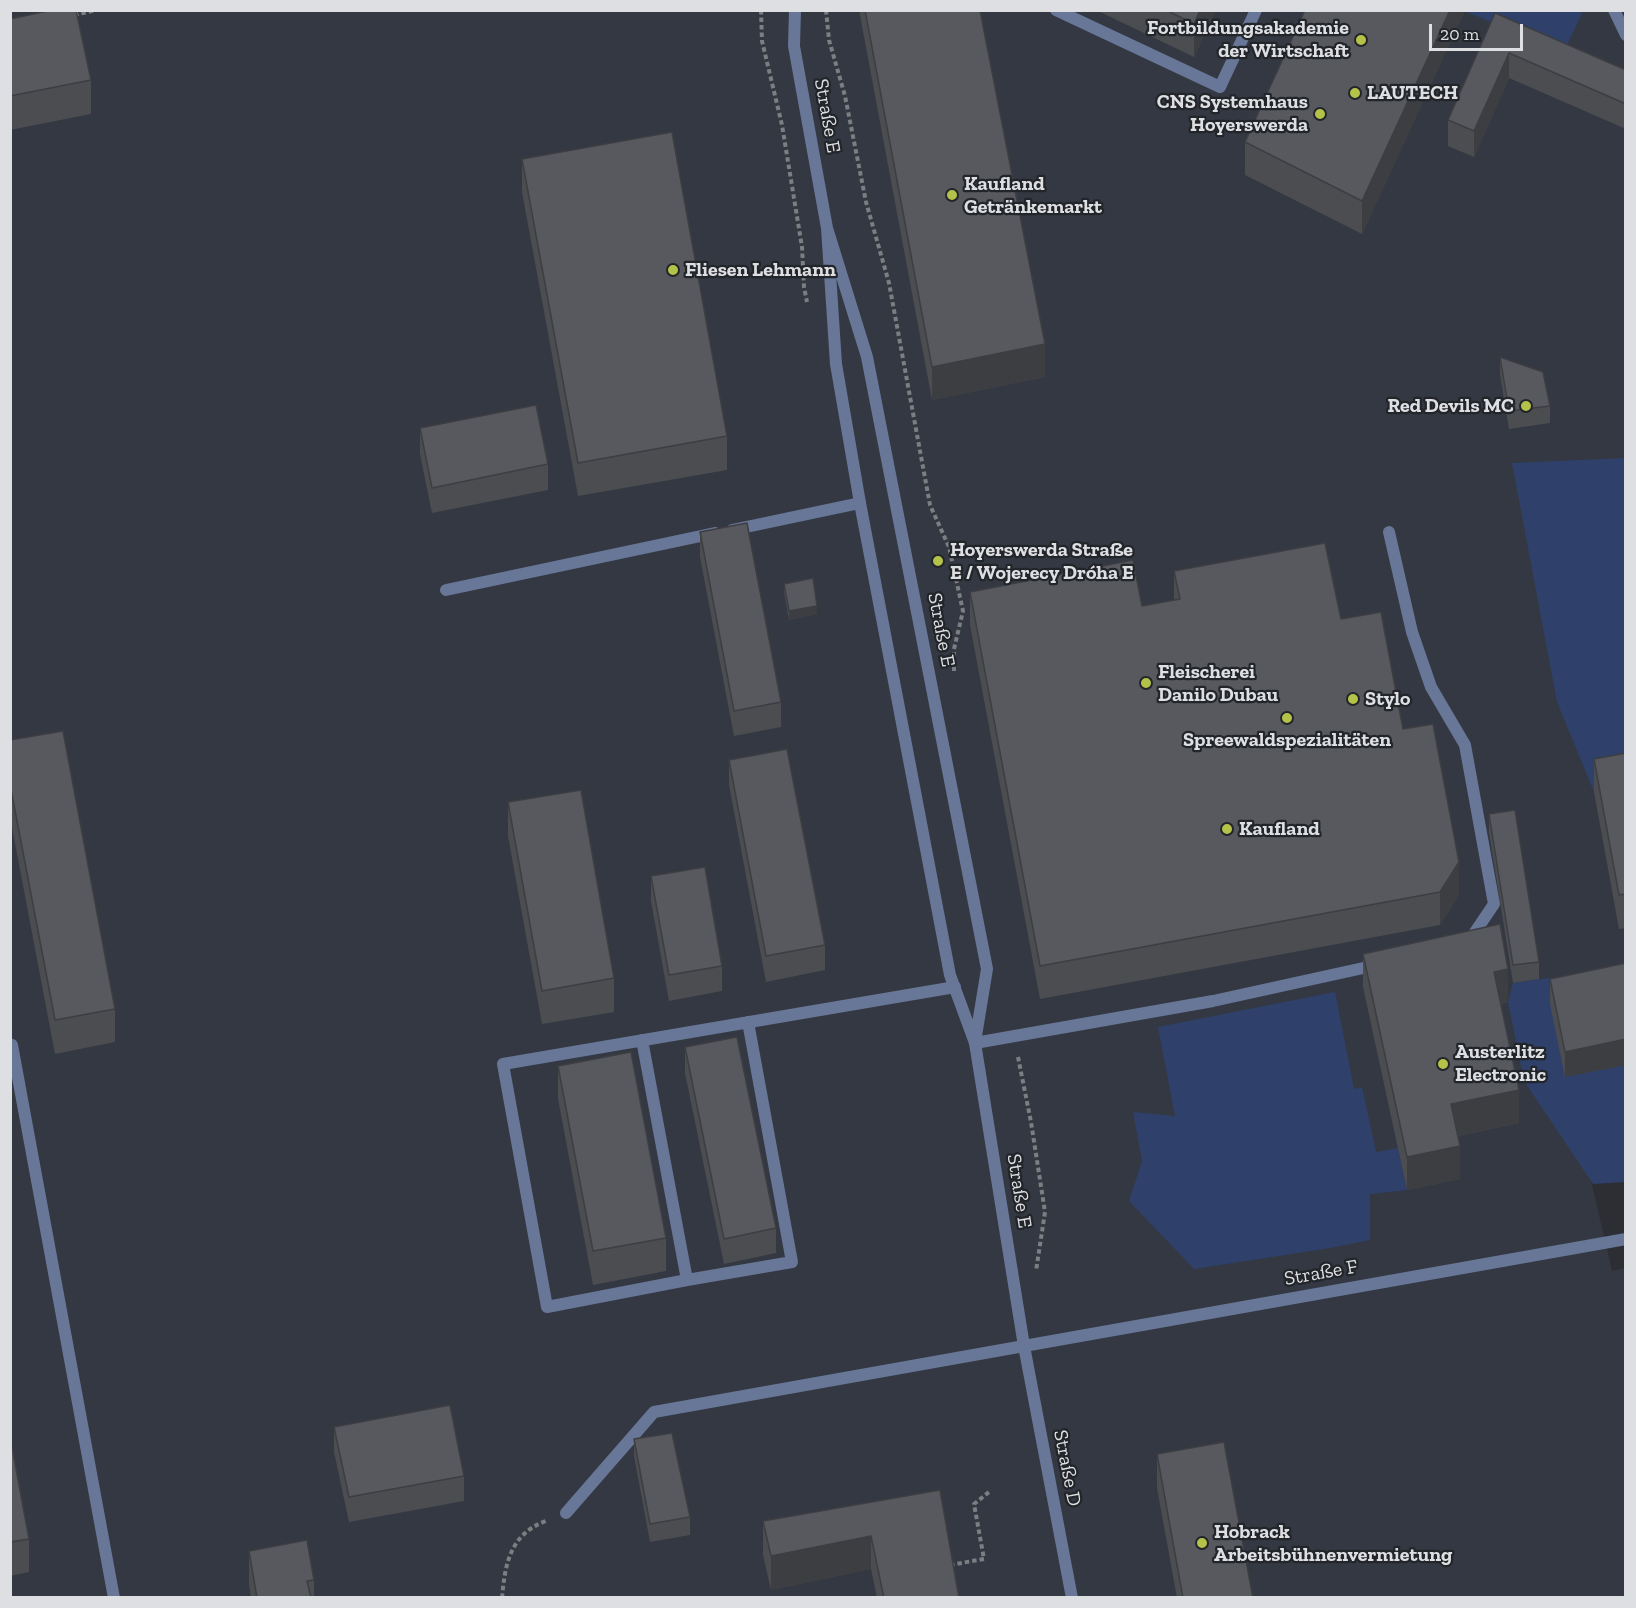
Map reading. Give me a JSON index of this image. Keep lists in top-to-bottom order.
{
  "streets": {
    "street": ["Straße E", "Straße F", "Straße D"]
  },
  "crossings": [
    ["Straße E", "Straße F"],
    ["Straße E", "Straße D"],
    ["Straße F", "Straße D"]
  ],
  "places": [
    "Fortbildungsakademie der Wirtschaft",
    "LAUTECH",
    "CNS Systemhaus Hoyerswerda",
    "Kaufland Getränkemarkt",
    "Fliesen Lehmann",
    "Red Devils MC",
    "Hoyerswerda Straße E / Wojerecy Dróha E",
    "Fleischerei Danilo Dubau",
    "Stylo",
    "Spreewaldspezialitäten",
    "Kaufland",
    "Austerlitz Electronic",
    "Hobrack Arbeitsbühnenvermietung"
  ],
  "scale_bar": "20 m"
}
